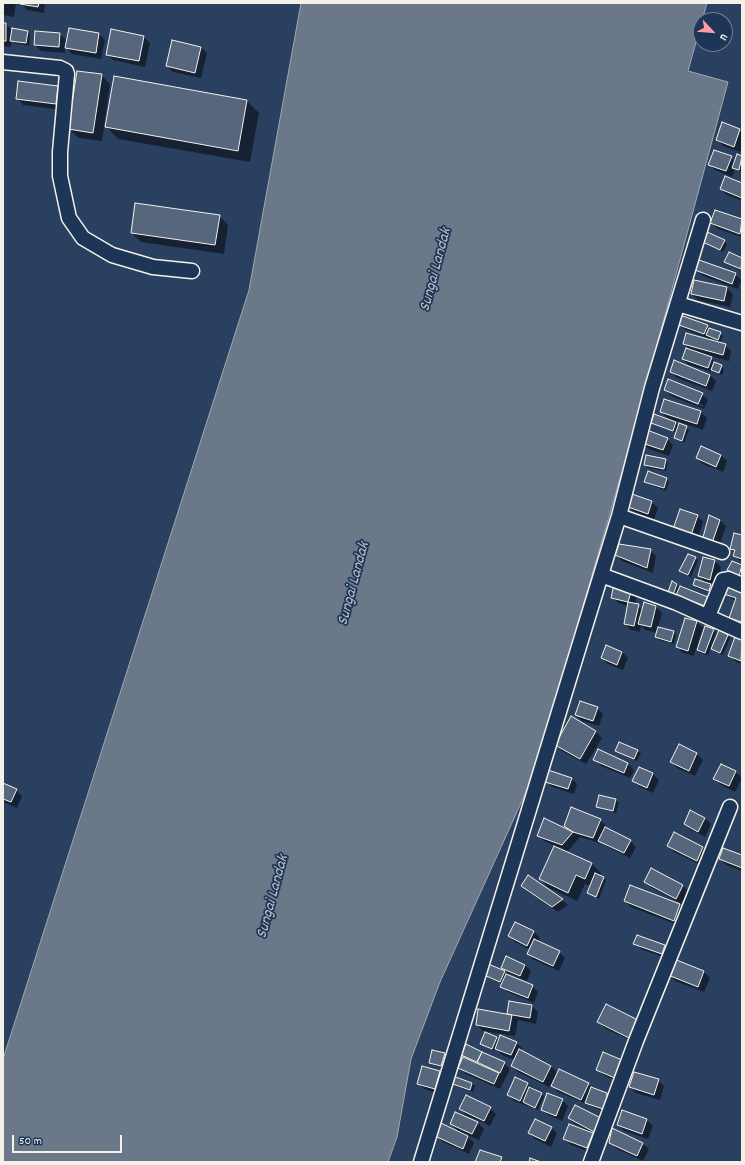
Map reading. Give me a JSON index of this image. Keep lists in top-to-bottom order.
{
  "water": ["Sungai Landak"],
  "scale_bar": "50 m",
  "north": "bottom right"
}
